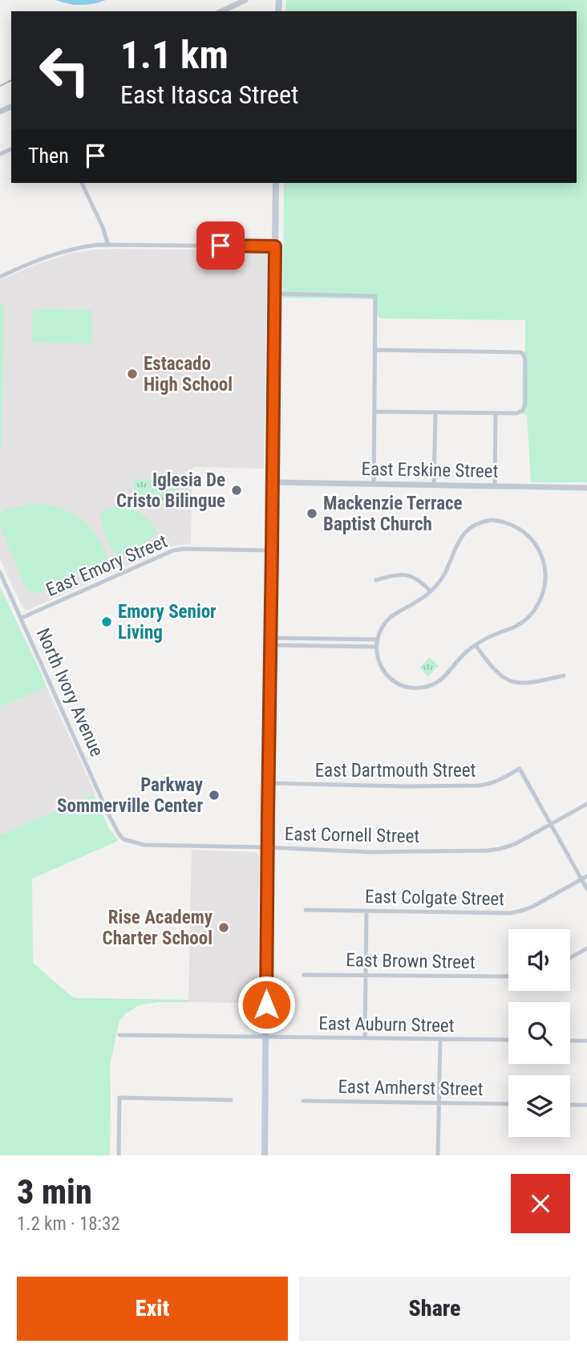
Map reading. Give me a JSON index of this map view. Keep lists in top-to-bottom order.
{
  "streets": {
    "street": [
      "East Erskine Street",
      "East Emory Street",
      "North Ivory Avenue",
      "East Dartmouth Street",
      "East Cornell Street",
      "East Colgate Street",
      "East Brown Street",
      "East Auburn Street",
      "East Amherst Street"
    ]
  },
  "crossings": [
    ["East Emory Street", "North Ivory Avenue"],
    ["North Ivory Avenue", "East Cornell Street"],
    ["East Dartmouth Street", "East Cornell Street"]
  ],
  "places": [
    "Estacado High School",
    "Iglesia De Cristo Bilingue",
    "Mackenzie Terrace Baptist Church",
    "Emory Senior Living",
    "Parkway Sommerville Center",
    "Rise Academy Charter School"
  ],
  "page": {
    "turn": ["1.1 km", "East Itasca Street"],
    "then": "Then",
    "heading": ["3 min", "1.2 km · 18:32"],
    "buttons": ["Exit", "Share"]
  }
}
